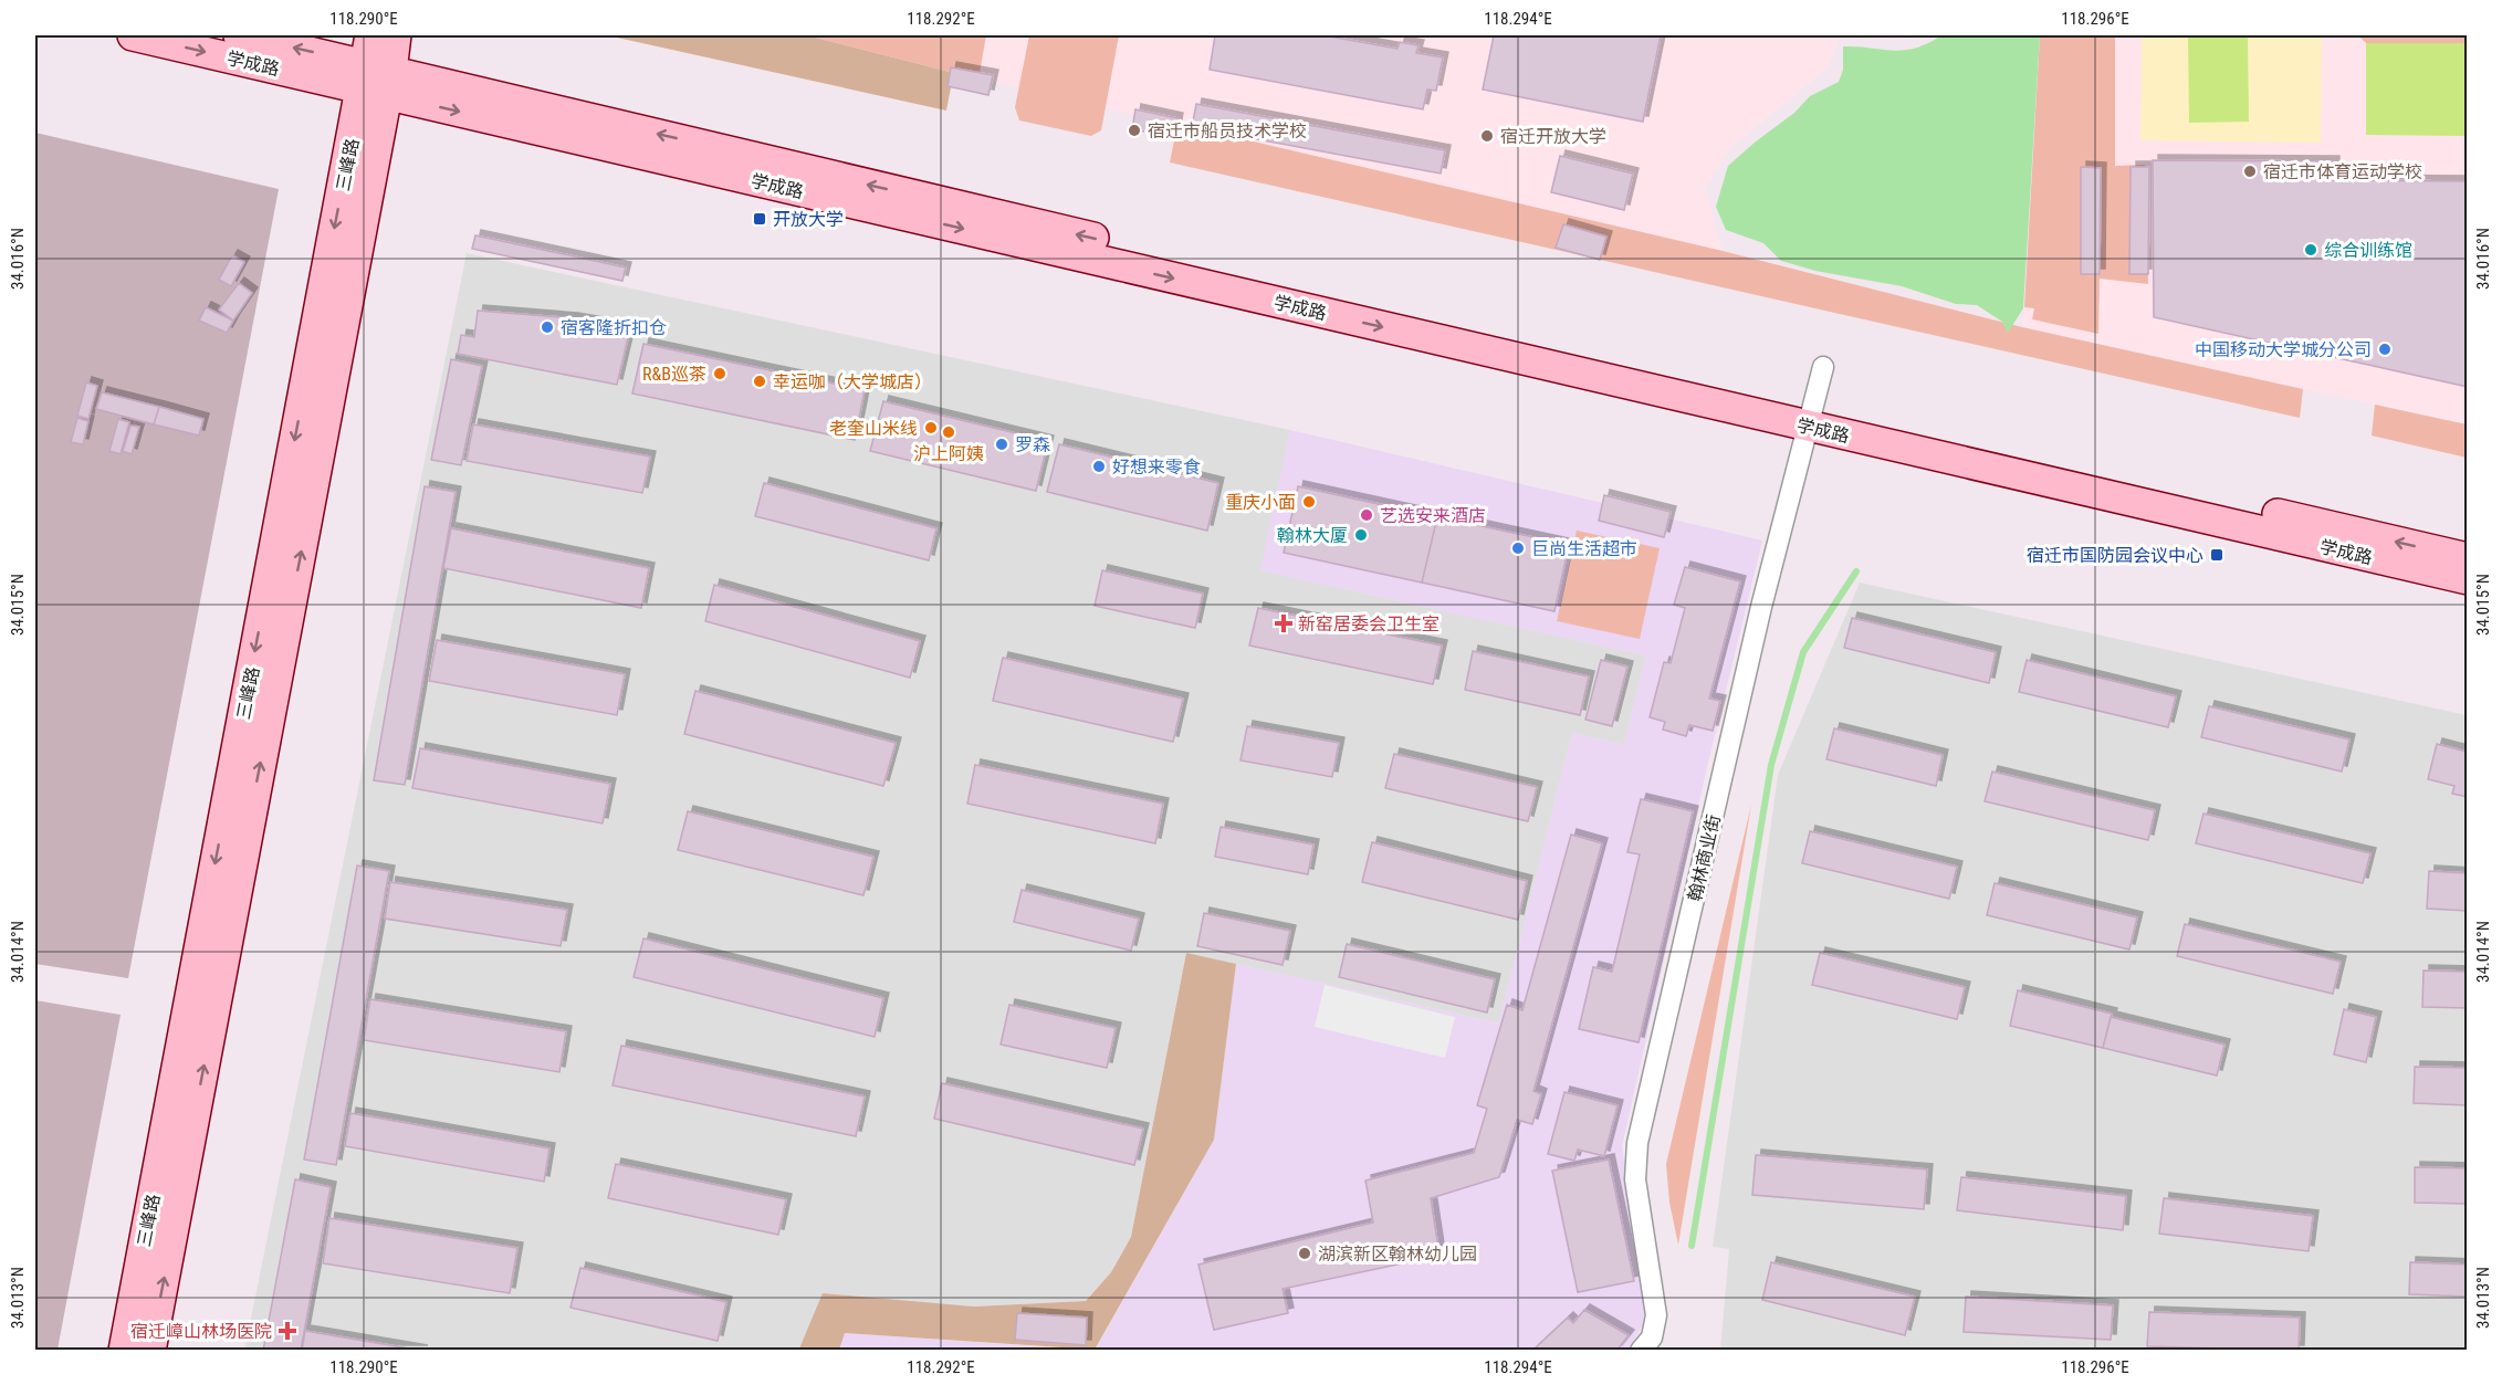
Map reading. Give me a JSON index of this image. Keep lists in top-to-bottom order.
{
  "streets": {
    "main road": ["学成路", "三峰路"],
    "street": ["翰林商业街"]
  },
  "crossings": [
    ["学成路", "三峰路"],
    ["学成路", "翰林商业街"]
  ],
  "places": {
    "other": [
      "宿迁市船员技术学校",
      "宿迁开放大学",
      "宿迁市体育运动学校",
      "综合训练馆",
      "宿客隆折扣仓",
      "中国移动大学城分公司",
      "R&B巡茶",
      "幸运咖（大学城店）",
      "老奎山米线",
      "沪上阿姨",
      "罗森",
      "好想来零食",
      "重庆小面",
      "艺选安来酒店",
      "翰林大厦",
      "巨尚生活超市",
      "湖滨新区翰林幼儿园"
    ],
    "transit": ["开放大学", "宿迁市国防园会议中心"],
    "health": ["新窑居委会卫生室", "宿迁嶂山林场医院"]
  },
  "coordinates": [
    "118.290°E",
    "118.292°E",
    "118.294°E",
    "118.296°E",
    "34.016°N",
    "34.015°N",
    "34.014°N",
    "34.013°N"
  ]
}
